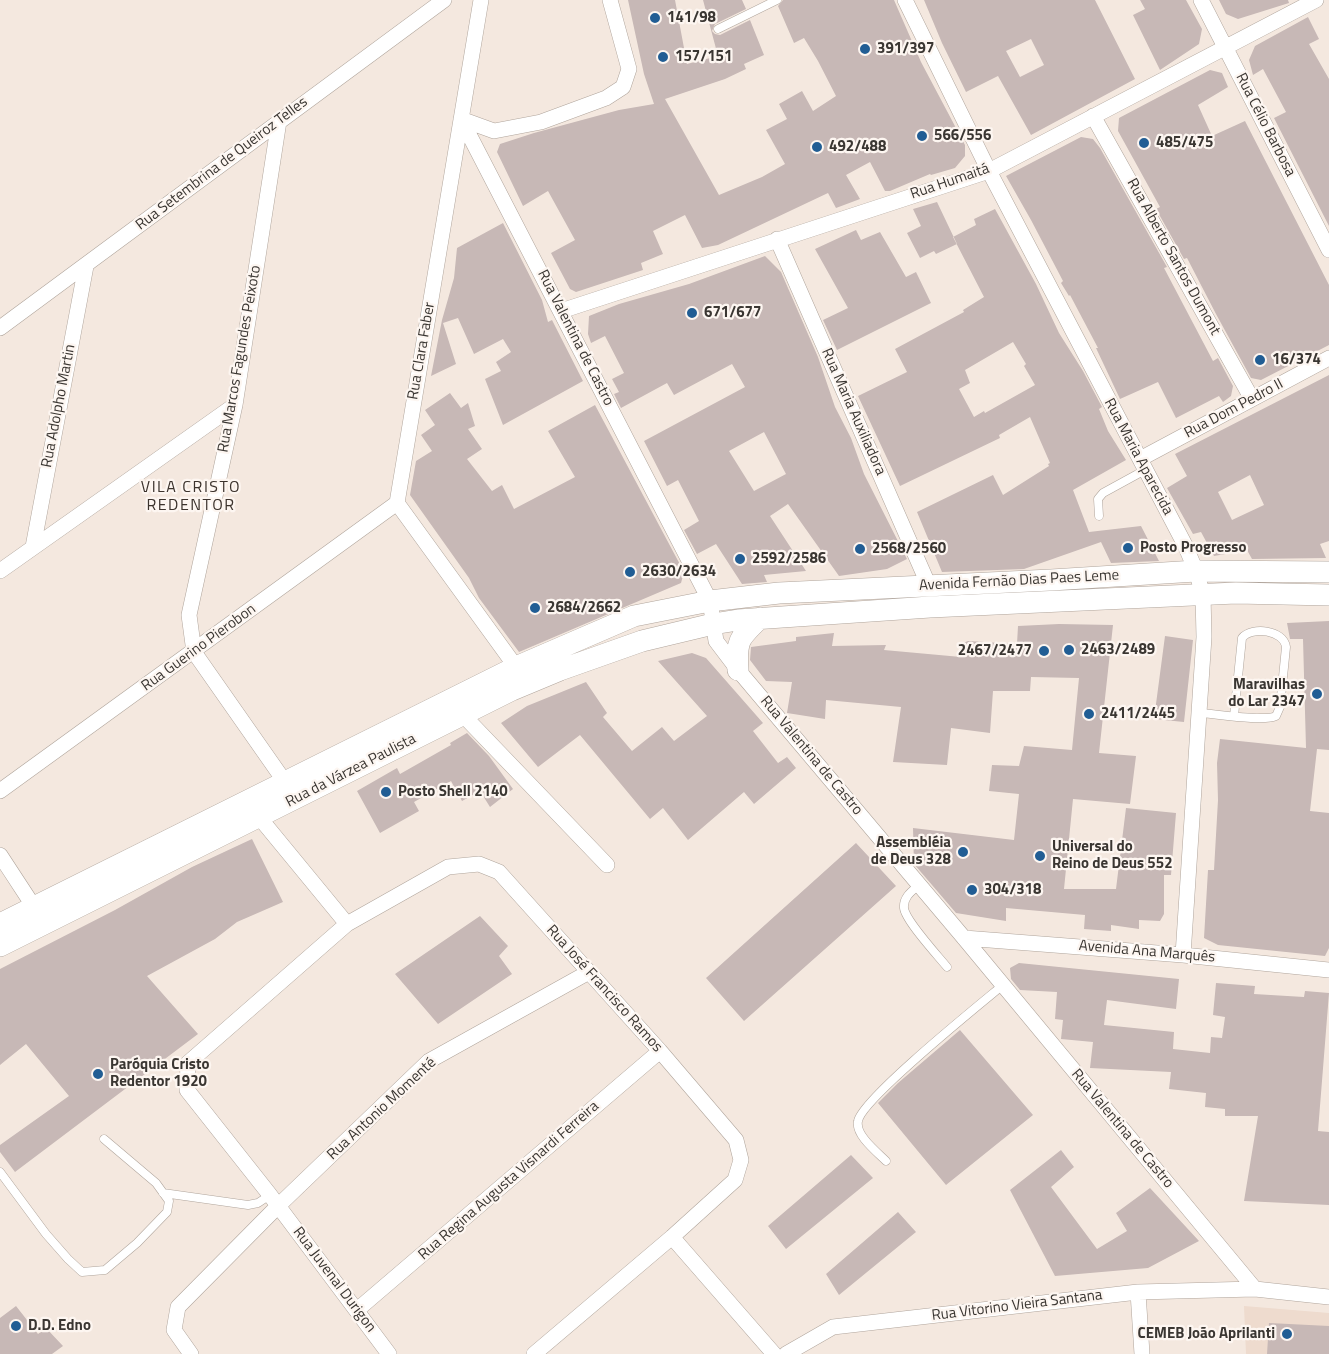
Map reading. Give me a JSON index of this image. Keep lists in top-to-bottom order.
{
  "streets": {
    "main road": ["Avenida Fernão Dias Paes Leme", "Rua da Várzea Paulista"],
    "street": [
      "Rua Célio Barbosa",
      "Rua Setembrina de Queiroz Telles",
      "Rua Humaitá",
      "Rua Alberto Santos Dumont",
      "Rua Valentina de Castro",
      "Rua Clara Faber",
      "Rua Marcos Fagundes Peixoto",
      "Rua Adolpho Martin",
      "Rua Dom Pedro II",
      "Rua Maria Auxiliadora",
      "Rua Maria Aparecida",
      "Rua Guerino Pierobon",
      "Avenida Ana Marquês",
      "Rua José Francisco Ramos",
      "Rua Antonio Momenté",
      "Rua Regina Augusta Visnardi Ferreira",
      "Rua Juvenal Durigon",
      "Rua Vitorino Vieira Santana"
    ]
  },
  "crossings": [
    ["Rua Célio Barbosa", "Rua Humaitá"],
    ["Rua Setembrina de Queiroz Telles", "Rua Marcos Fagundes Peixoto"],
    ["Rua Setembrina de Queiroz Telles", "Rua Adolpho Martin"],
    ["Rua Humaitá", "Rua Alberto Santos Dumont"],
    ["Rua Humaitá", "Rua Valentina de Castro"],
    ["Rua Humaitá", "Rua Maria Auxiliadora"],
    ["Rua Humaitá", "Rua Maria Aparecida"],
    ["Rua Alberto Santos Dumont", "Rua Dom Pedro II"],
    ["Rua Valentina de Castro", "Rua Clara Faber"],
    ["Rua Valentina de Castro", "Avenida Fernão Dias Paes Leme"],
    ["Rua Valentina de Castro", "Rua da Várzea Paulista"],
    ["Rua Valentina de Castro", "Avenida Ana Marquês"],
    ["Rua Valentina de Castro", "Rua Vitorino Vieira Santana"],
    ["Rua Clara Faber", "Rua Guerino Pierobon"],
    ["Rua Marcos Fagundes Peixoto", "Rua Guerino Pierobon"],
    ["Rua Marcos Fagundes Peixoto", "Rua da Várzea Paulista"],
    ["Rua Dom Pedro II", "Rua Maria Aparecida"],
    ["Rua Maria Auxiliadora", "Avenida Fernão Dias Paes Leme"],
    ["Rua Maria Aparecida", "Avenida Fernão Dias Paes Leme"],
    ["Rua Maria Aparecida", "Avenida Ana Marquês"],
    ["Avenida Fernão Dias Paes Leme", "Rua da Várzea Paulista"],
    ["Rua José Francisco Ramos", "Rua Antonio Momenté"],
    ["Rua José Francisco Ramos", "Rua Regina Augusta Visnardi Ferreira"],
    ["Rua José Francisco Ramos", "Rua Juvenal Durigon"],
    ["Rua Antonio Momenté", "Rua Juvenal Durigon"],
    ["Rua Regina Augusta Visnardi Ferreira", "Rua Juvenal Durigon"]
  ],
  "districts": ["VILA CRISTO REDENTOR"],
  "places": [
    "141/98",
    "391/397",
    "157/151",
    "566/556",
    "485/475",
    "492/488",
    "671/677",
    "16/374",
    "Posto Progresso",
    "2568/2560",
    "2592/2586",
    "2630/2634",
    "2684/2662",
    "2463/2489",
    "2467/2477",
    "Maravilhas do Lar 2347",
    "2411/2445",
    "Posto Shell 2140",
    "Assembléia de Deus 328",
    "Universal do Reino de Deus 552",
    "304/318",
    "Paróquia Cristo Redentor 1920",
    "D.D. Edno",
    "CEMEB João Aprilanti"
  ]
}
